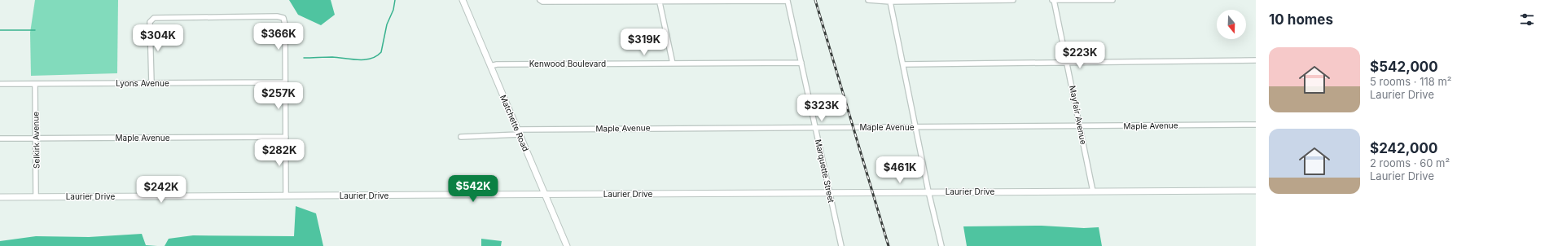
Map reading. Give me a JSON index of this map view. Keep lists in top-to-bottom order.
{
  "streets": {
    "street": [
      "Kenwood Boulevard",
      "Lyons Avenue",
      "Mayfair Avenue",
      "Matchette Road",
      "Maple Avenue",
      "Selkirk Avenue",
      "Marquette Street",
      "Laurier Drive"
    ]
  },
  "crossings": [
    ["Kenwood Boulevard", "Matchette Road"],
    ["Kenwood Boulevard", "Marquette Street"],
    ["Lyons Avenue", "Selkirk Avenue"],
    ["Mayfair Avenue", "Maple Avenue"],
    ["Mayfair Avenue", "Laurier Drive"],
    ["Matchette Road", "Maple Avenue"],
    ["Matchette Road", "Laurier Drive"],
    ["Maple Avenue", "Selkirk Avenue"],
    ["Maple Avenue", "Marquette Street"],
    ["Selkirk Avenue", "Laurier Drive"],
    ["Marquette Street", "Laurier Drive"]
  ],
  "north": "bottom",
  "page": {
    "heading": "10 homes",
    "price": [
      "$366K",
      "$304K",
      "$319K",
      "$223K",
      "$257K",
      "$323K",
      "$282K",
      "$461K",
      "$542K",
      "$242K"
    ],
    "list": [
      {
        "name": "$542,000",
        "note": "5 rooms · 118 m² · Laurier Drive"
      },
      {
        "name": "$242,000",
        "note": "2 rooms · 60 m² · Laurier Drive"
      }
    ]
  }
}
